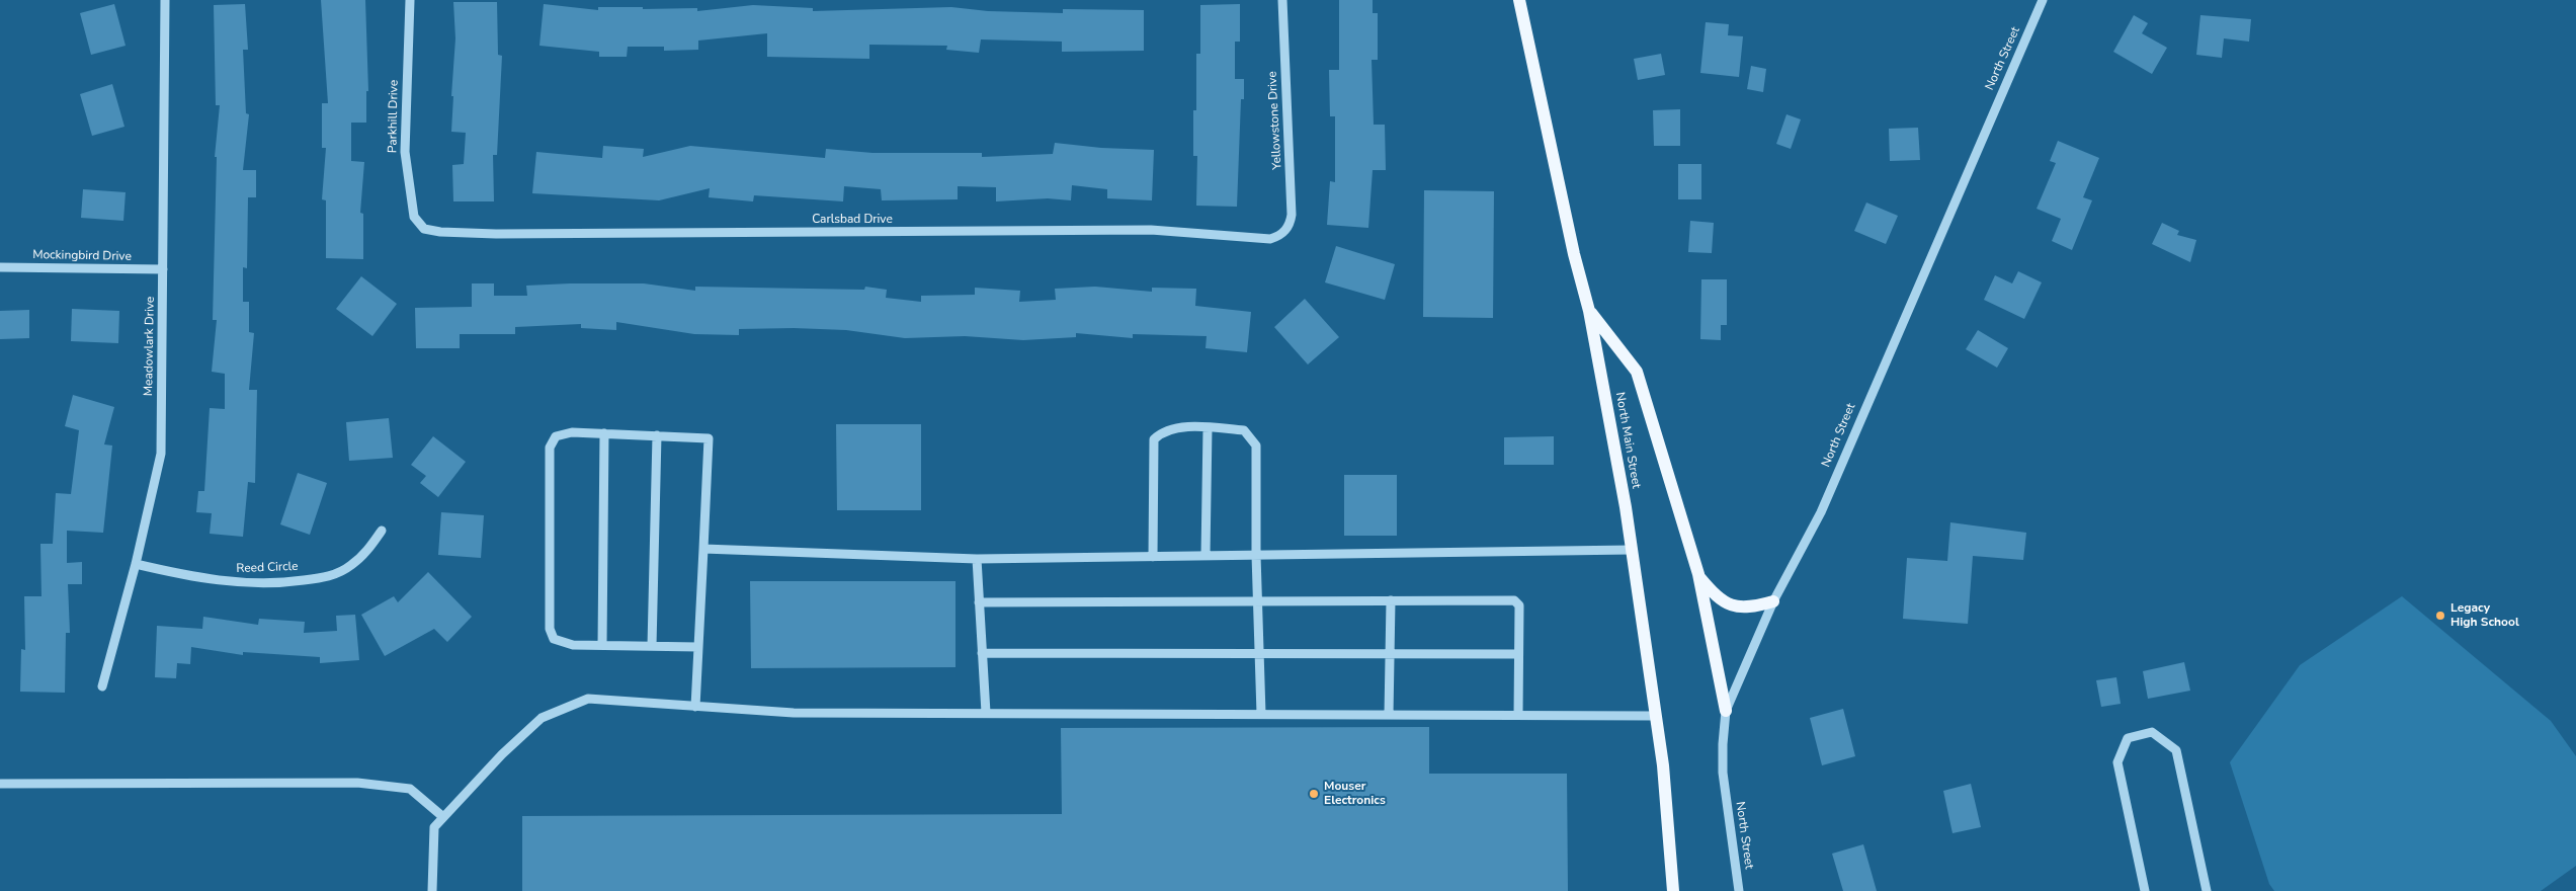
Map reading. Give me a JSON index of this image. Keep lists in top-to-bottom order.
{
  "streets": {
    "main road": ["North Main Street"],
    "street": [
      "North Street",
      "Parkhill Drive",
      "Yellowstone Drive",
      "Carlsbad Drive",
      "Mockingbird Drive",
      "Meadowlark Drive",
      "Reed Circle"
    ]
  },
  "crossings": [
    ["Parkhill Drive", "Carlsbad Drive"],
    ["Yellowstone Drive", "Carlsbad Drive"],
    ["Mockingbird Drive", "Meadowlark Drive"],
    ["Meadowlark Drive", "Reed Circle"]
  ],
  "places": ["Legacy High School", "Mouser Electronics"]
}
